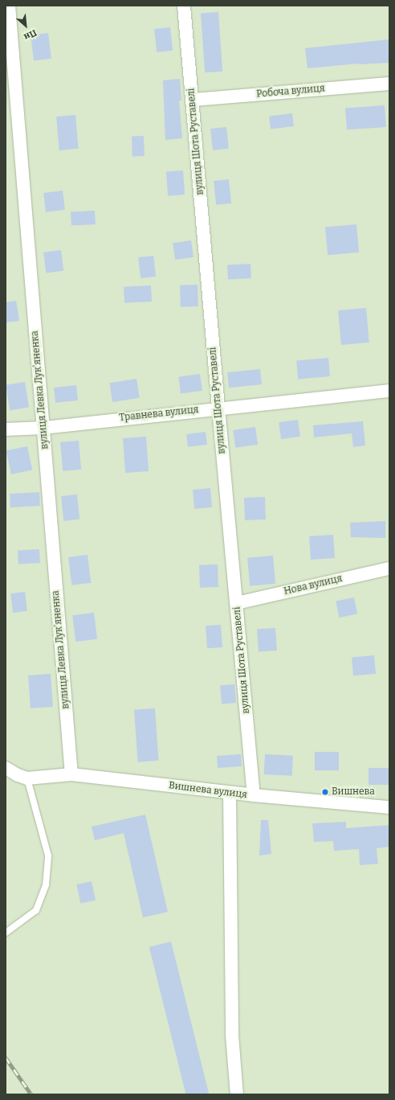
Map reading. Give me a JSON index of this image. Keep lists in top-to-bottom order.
{
  "streets": {
    "street": [
      "Робоча вулиця",
      "вулиця Шота Руставелі",
      "вулиця Левка Лукʼяненка",
      "Травнева вулиця",
      "Нова вулиця",
      "Вишнева вулиця"
    ]
  },
  "crossings": [
    ["Робоча вулиця", "вулиця Шота Руставелі"],
    ["вулиця Шота Руставелі", "Травнева вулиця"],
    ["вулиця Шота Руставелі", "Нова вулиця"],
    ["вулиця Шота Руставелі", "Вишнева вулиця"],
    ["вулиця Левка Лукʼяненка", "Травнева вулиця"],
    ["вулиця Левка Лукʼяненка", "Вишнева вулиця"]
  ],
  "places": ["Вишнева"],
  "north": "bottom right"
}
